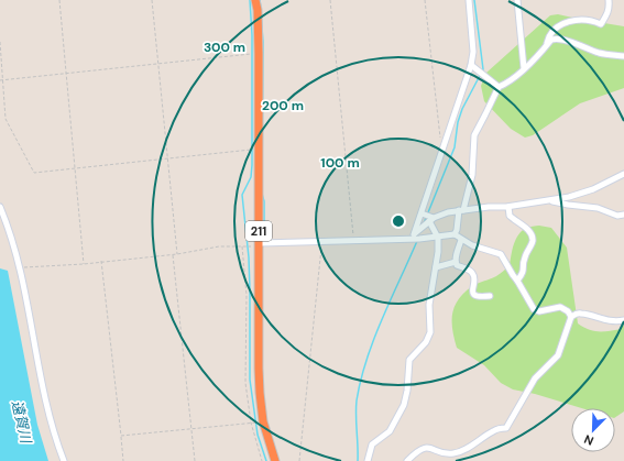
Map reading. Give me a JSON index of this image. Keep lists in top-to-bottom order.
{
  "streets": {
    "highway": ["211"]
  },
  "water": ["遠賀川"],
  "north": "bottom left",
  "rings": ["300 m", "200 m", "100 m"]
}
